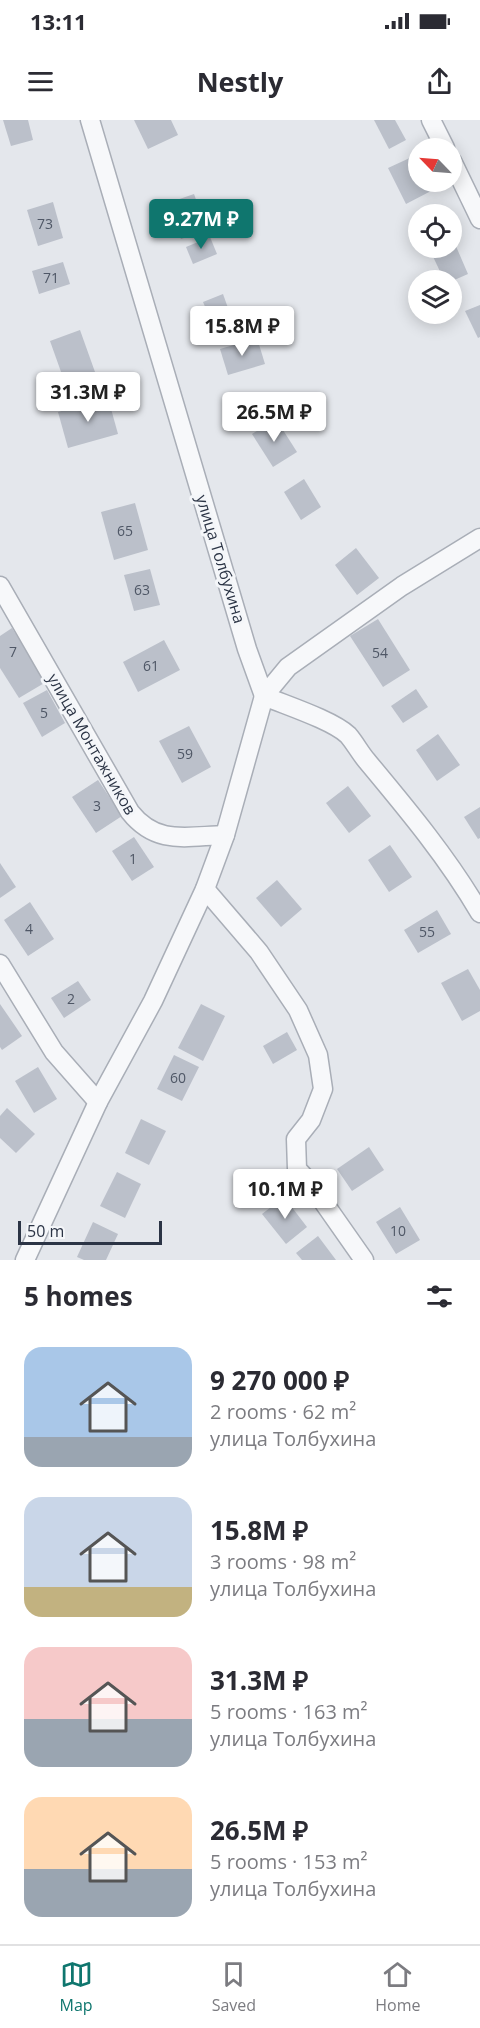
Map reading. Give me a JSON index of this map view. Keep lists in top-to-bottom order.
{
  "streets": {
    "street": ["улица Толбухина", "улица Монтажников"]
  },
  "house_numbers": [
    "73",
    "71",
    "65",
    "63",
    "7",
    "54",
    "61",
    "5",
    "59",
    "3",
    "1",
    "4",
    "55",
    "2",
    "60",
    "10"
  ],
  "scale_bar": "50 m",
  "north": "top left",
  "page": {
    "status": "13:11",
    "header": "Nestly",
    "price": [
      "9.27M ₽",
      "15.8M ₽",
      "31.3M ₽",
      "26.5M ₽",
      "10.1M ₽"
    ],
    "scale": "50 m",
    "heading": "5 homes",
    "list": [
      {
        "name": "9 270 000 ₽",
        "note": "2 rooms · 62 m² · улица Толбухина"
      },
      {
        "name": "15.8M ₽",
        "note": "3 rooms · 98 m² · улица Толбухина"
      },
      {
        "name": "31.3M ₽",
        "note": "5 rooms · 163 m² · улица Толбухина"
      },
      {
        "name": "26.5M ₽",
        "note": "5 rooms · 153 m² · улица Толбухина"
      }
    ],
    "tabs": ["Map", "Saved", "Home"]
  }
}
